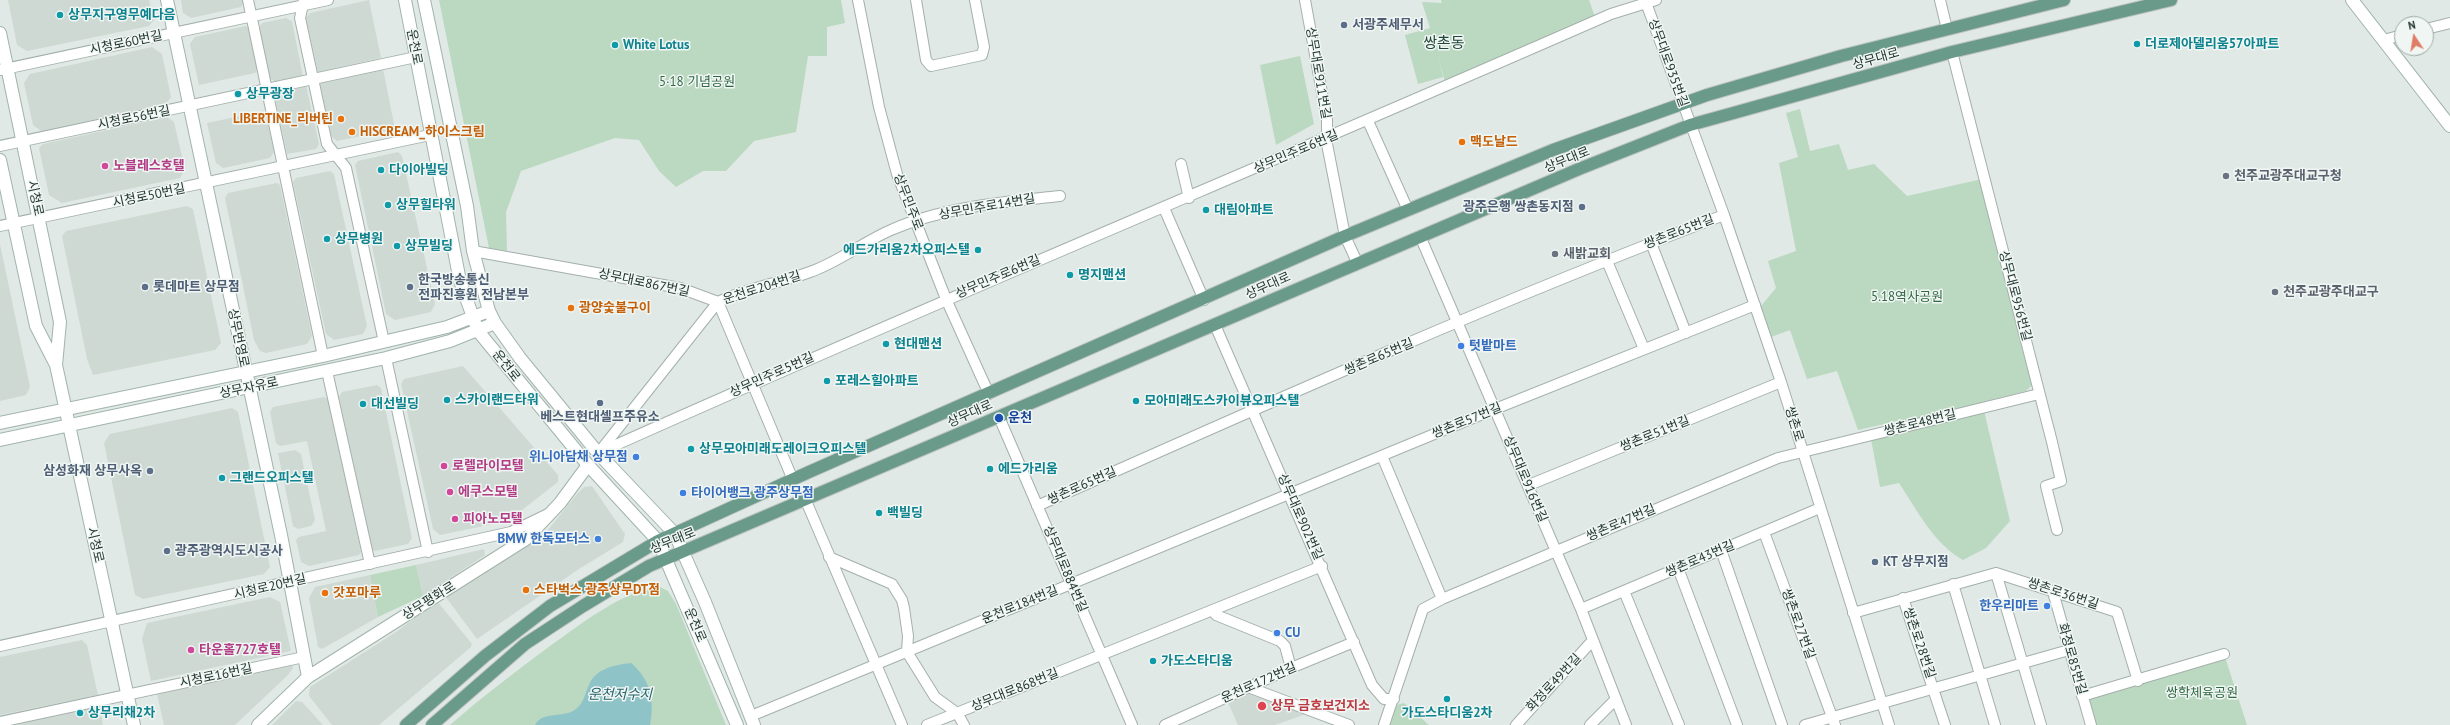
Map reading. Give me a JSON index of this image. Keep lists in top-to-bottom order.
{
  "streets": {
    "main road": ["상무대로"],
    "street": [
      "시청로60번길",
      "운천로",
      "상무대로935번길",
      "상무대로911번길",
      "시청로56번길",
      "상무민주로6번길",
      "시청로50번길",
      "시청로",
      "상무민주로",
      "상무민주로14번길",
      "쌍촌로65번길",
      "상무대로867번길",
      "운천로204번길",
      "상무대로956번길",
      "상무번영로",
      "상무민주로5번길",
      "상무자유로",
      "쌍촌로57번길",
      "쌍촌로48번길",
      "쌍촌로",
      "쌍촌로51번길",
      "상무대로916번길",
      "상무대로902번길",
      "쌍촌로47번길",
      "쌍촌로43번길",
      "상무대로884번길",
      "시청로20번길",
      "쌍촌로36번길",
      "상무평화로",
      "운천로184번길",
      "쌍촌로27번길",
      "쌍촌로28번길",
      "화정로85번길",
      "시청로16번길",
      "운천로172번길",
      "화정로49번길",
      "상무대로868번길"
    ]
  },
  "crossings": [
    ["시청로60번길", "시청로"],
    ["시청로60번길", "상무번영로"],
    ["운천로", "상무대로"],
    ["운천로", "시청로56번길"],
    ["운천로", "시청로50번길"],
    ["운천로", "상무대로867번길"],
    ["운천로", "운천로204번길"],
    ["운천로", "상무민주로5번길"],
    ["운천로", "상무자유로"],
    ["운천로", "상무평화로"],
    ["운천로", "운천로184번길"],
    ["상무대로", "상무대로935번길"],
    ["상무대로", "상무대로911번길"],
    ["상무대로", "상무민주로"],
    ["상무대로", "상무대로956번길"],
    ["상무대로", "쌍촌로"],
    ["상무대로", "상무대로916번길"],
    ["상무대로", "상무대로902번길"],
    ["상무대로", "상무대로884번길"],
    ["상무대로935번길", "상무민주로6번길"],
    ["상무대로935번길", "쌍촌로"],
    ["상무대로911번길", "상무민주로6번길"],
    ["시청로56번길", "시청로"],
    ["시청로56번길", "상무번영로"],
    ["상무민주로6번길", "상무민주로"],
    ["상무민주로6번길", "상무민주로5번길"],
    ["시청로50번길", "시청로"],
    ["시청로50번길", "상무번영로"],
    ["시청로", "상무자유로"],
    ["시청로", "시청로20번길"],
    ["시청로", "시청로16번길"],
    ["상무민주로", "상무민주로14번길"],
    ["상무민주로", "운천로204번길"],
    ["상무민주로", "상무민주로5번길"],
    ["상무민주로14번길", "운천로204번길"],
    ["쌍촌로65번길", "쌍촌로"],
    ["쌍촌로65번길", "상무대로916번길"],
    ["쌍촌로65번길", "상무대로902번길"],
    ["쌍촌로65번길", "상무대로884번길"],
    ["상무대로867번길", "운천로204번길"],
    ["운천로204번길", "상무민주로5번길"],
    ["상무대로956번길", "쌍촌로48번길"],
    ["상무번영로", "상무자유로"],
    ["상무번영로", "시청로20번길"],
    ["상무번영로", "상무평화로"],
    ["상무번영로", "시청로16번길"],
    ["쌍촌로57번길", "쌍촌로"],
    ["쌍촌로57번길", "상무대로916번길"],
    ["쌍촌로57번길", "상무대로902번길"],
    ["쌍촌로57번길", "운천로184번길"],
    ["쌍촌로48번길", "쌍촌로"],
    ["쌍촌로48번길", "쌍촌로47번길"],
    ["쌍촌로", "쌍촌로51번길"],
    ["쌍촌로", "쌍촌로47번길"],
    ["쌍촌로", "쌍촌로43번길"],
    ["쌍촌로", "쌍촌로28번길"],
    ["쌍촌로51번길", "상무대로916번길"],
    ["상무대로916번길", "쌍촌로47번길"],
    ["상무대로916번길", "쌍촌로43번길"],
    ["상무대로916번길", "화정로49번길"],
    ["상무대로902번길", "쌍촌로47번길"],
    ["상무대로902번길", "운천로184번길"],
    ["상무대로902번길", "운천로172번길"],
    ["쌍촌로43번길", "쌍촌로27번길"],
    ["상무대로884번길", "운천로184번길"],
    ["상무대로884번길", "상무대로868번길"],
    ["시청로20번길", "상무평화로"],
    ["쌍촌로36번길", "화정로85번길"],
    ["쌍촌로28번길", "화정로85번길"]
  ],
  "districts": ["쌍촌동"],
  "water": ["운천저수지"],
  "parks": ["5·18 기념공원", "5.18역사공원", "쌍학체육공원"],
  "places": [
    "상무지구영무예다음",
    "서광주세무서",
    "더로제아델리움57아파트",
    "White Lotus",
    "상무광장",
    "LIBERTINE_리버틴",
    "HISCREAM_하이스크림",
    "맥도날드",
    "노블레스호텔",
    "다이아빌딩",
    "천주교광주대교구청",
    "상무힐타워",
    "광주은행 쌍촌동지점",
    "대림아파트",
    "상무병원",
    "상무빌딩",
    "에드가리움2차오피스텔",
    "새밝교회",
    "명지맨션",
    "롯데마트 상무점",
    "한국방송통신 전파진흥원 전남본부",
    "천주교광주대교구",
    "광양숯불구이",
    "현대맨션",
    "텃밭마트",
    "포레스힐아파트",
    "스카이랜드타워",
    "모아미래도스카이뷰오피스텔",
    "베스트현대셀프주유소",
    "대선빌딩",
    "운천",
    "상무모아미래도레이크오피스텔",
    "위니아담채 상무점",
    "로렐라이모텔",
    "에드가리움",
    "삼성화재 상무사옥",
    "그랜드오피스텔",
    "에쿠스모텔",
    "타이어뱅크 광주상무점",
    "백빌딩",
    "피아노모텔",
    "BMW 한독모터스",
    "광주광역시도시공사",
    "KT 상무지점",
    "스타벅스 광주상무DT점",
    "갓포마루",
    "한우리마트",
    "CU",
    "타운홀727호텔",
    "가도스타디움",
    "가도스타디움2차",
    "상무 금호보건지소",
    "상무리채2차"
  ],
  "north": "top"
}
